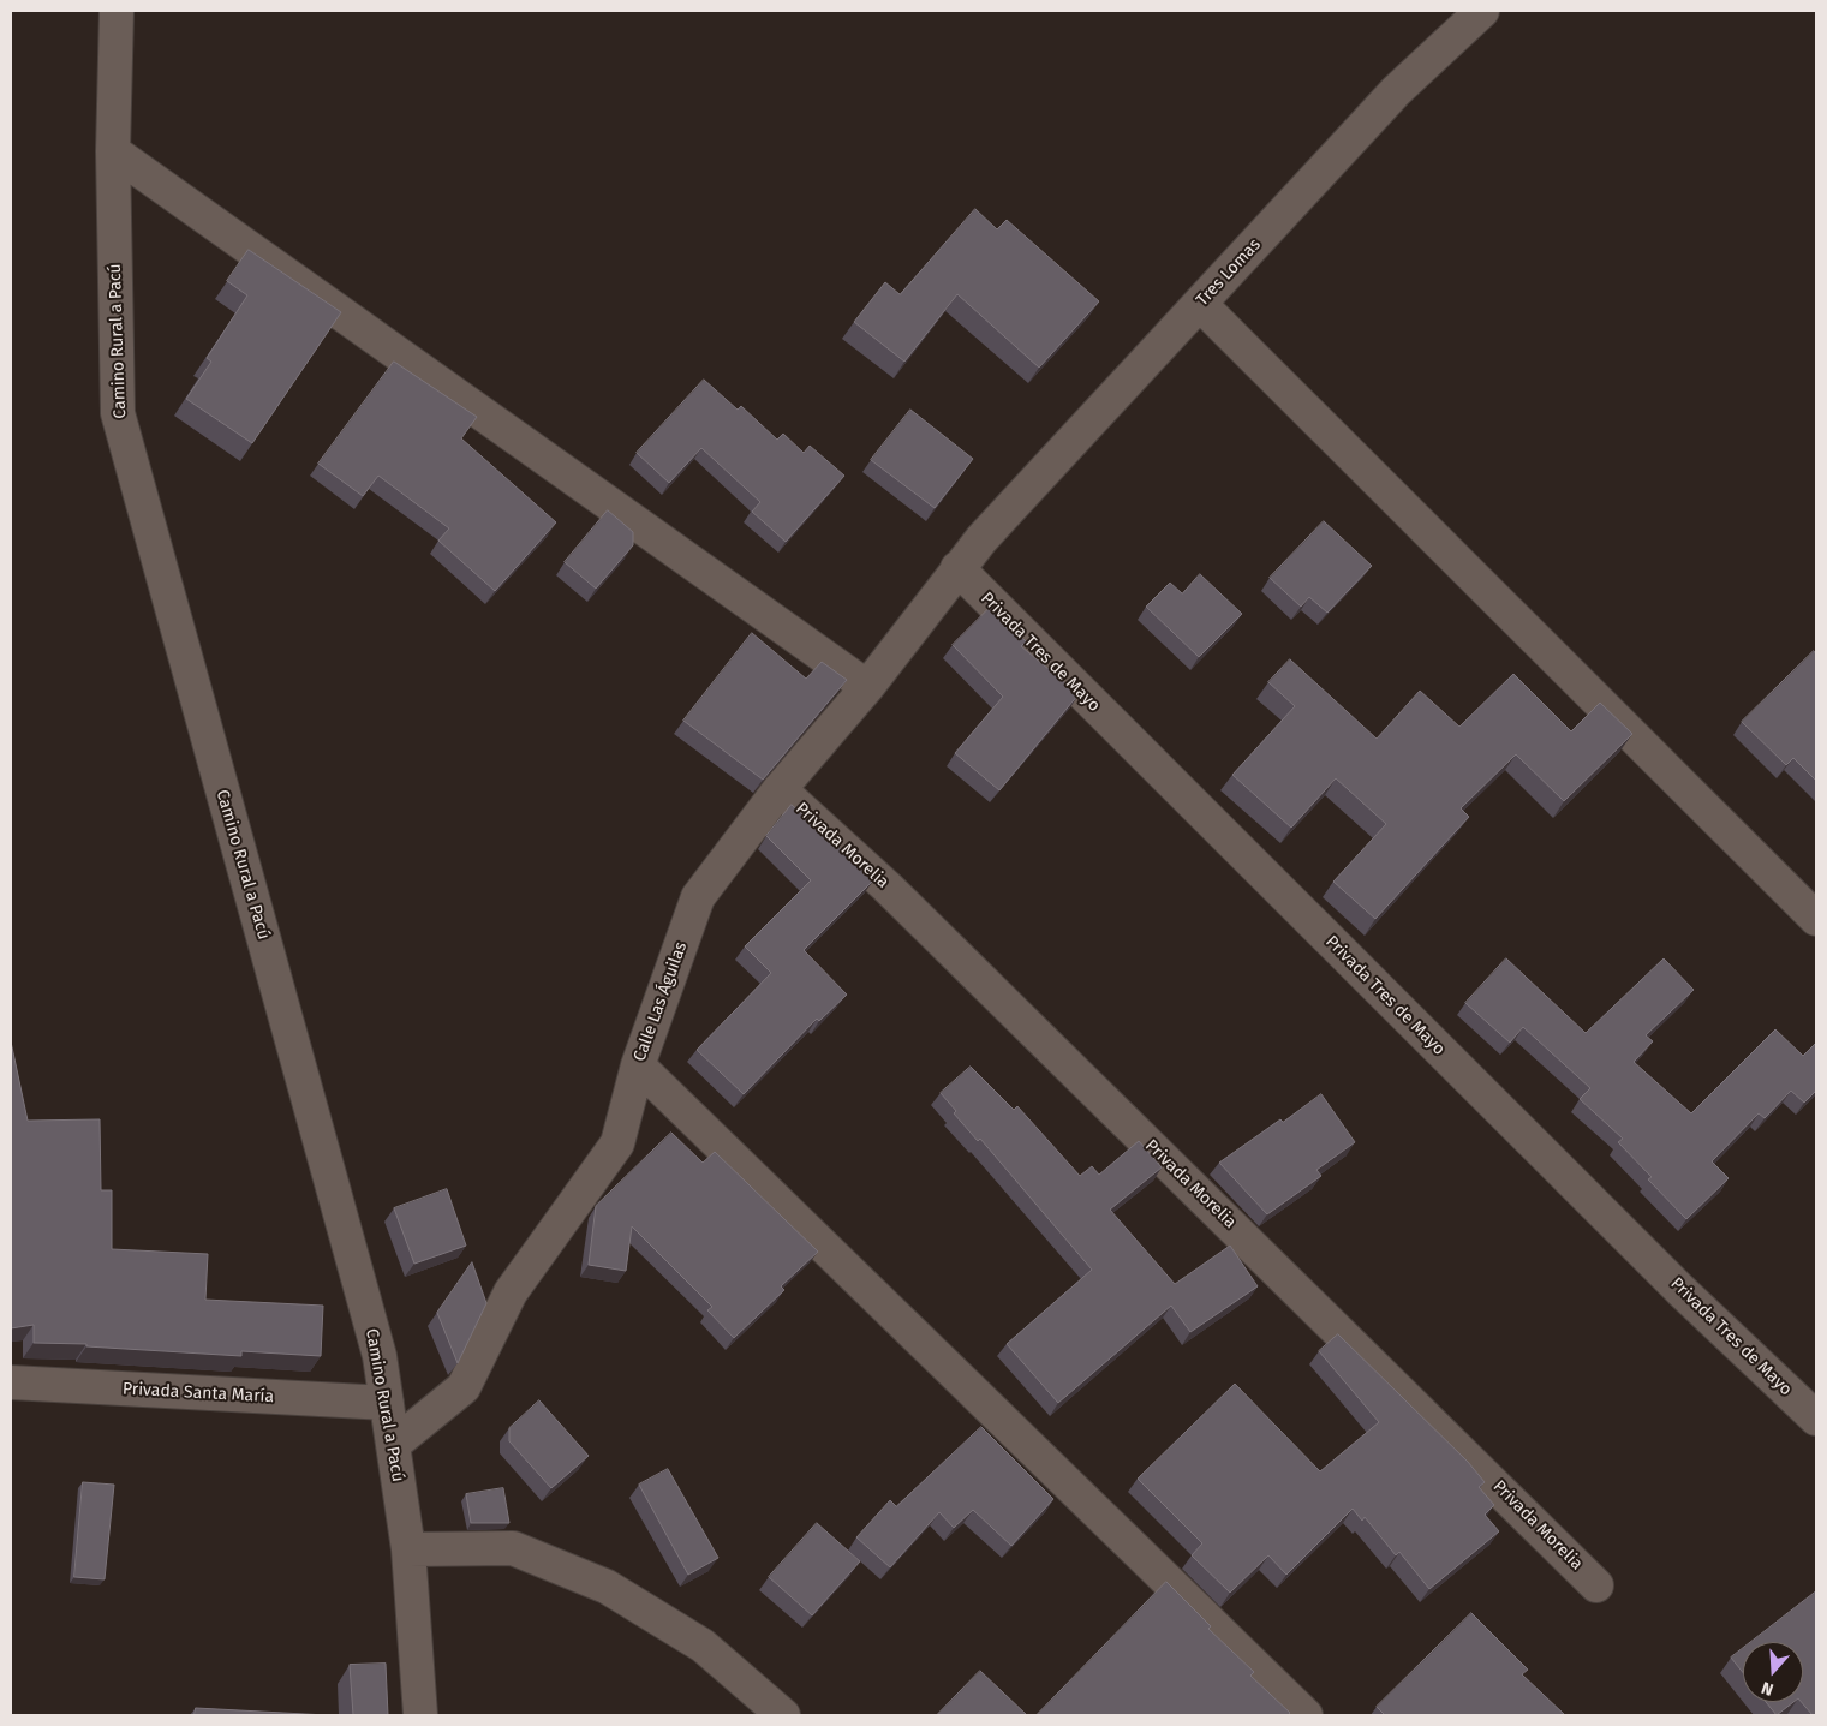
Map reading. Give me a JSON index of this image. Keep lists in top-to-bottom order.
{
  "streets": {
    "street": [
      "Tres Lomas",
      "Camino Rural a Pacú",
      "Privada Tres de Mayo",
      "Privada Morelia",
      "Calle Las Águilas",
      "Privada Santa María"
    ]
  },
  "crossings": [
    ["Tres Lomas", "Privada Tres de Mayo"],
    ["Tres Lomas", "Calle Las Águilas"],
    ["Camino Rural a Pacú", "Calle Las Águilas"],
    ["Camino Rural a Pacú", "Privada Santa María"],
    ["Privada Tres de Mayo", "Calle Las Águilas"],
    ["Privada Morelia", "Calle Las Águilas"]
  ],
  "north": "bottom"
}
